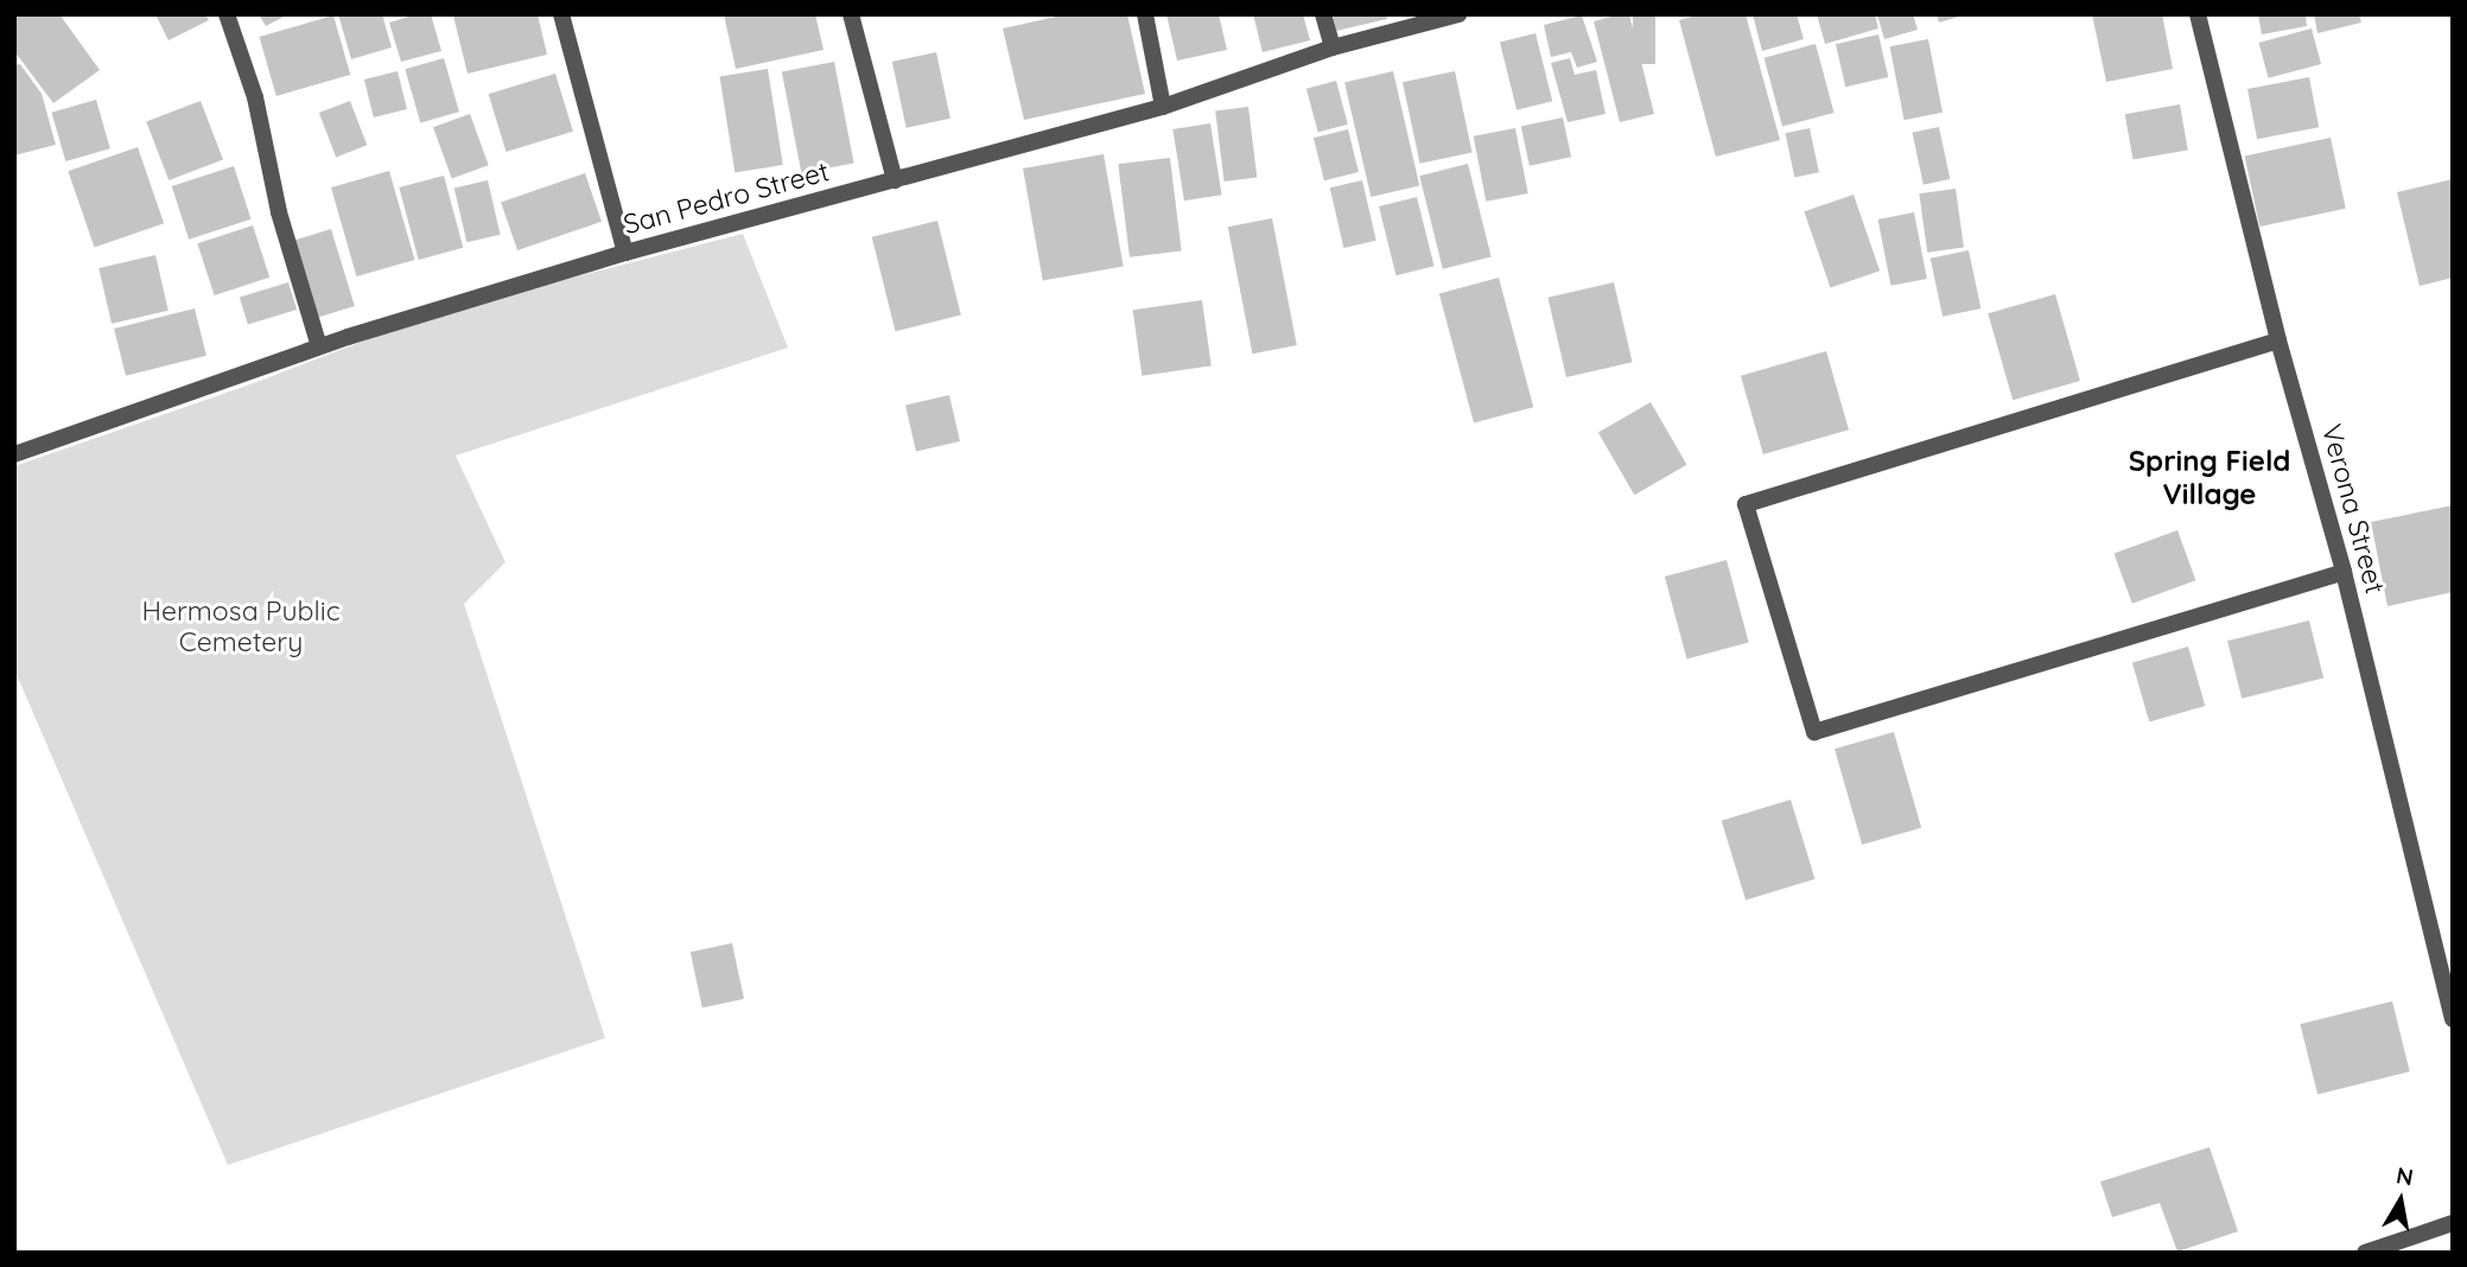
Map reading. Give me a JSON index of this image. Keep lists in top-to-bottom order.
{
  "streets": {
    "street": ["San Pedro Street", "Verona Street"]
  },
  "districts": ["Spring Field Village"],
  "parks": ["Hermosa Public Cemetery"],
  "north": "top"
}
